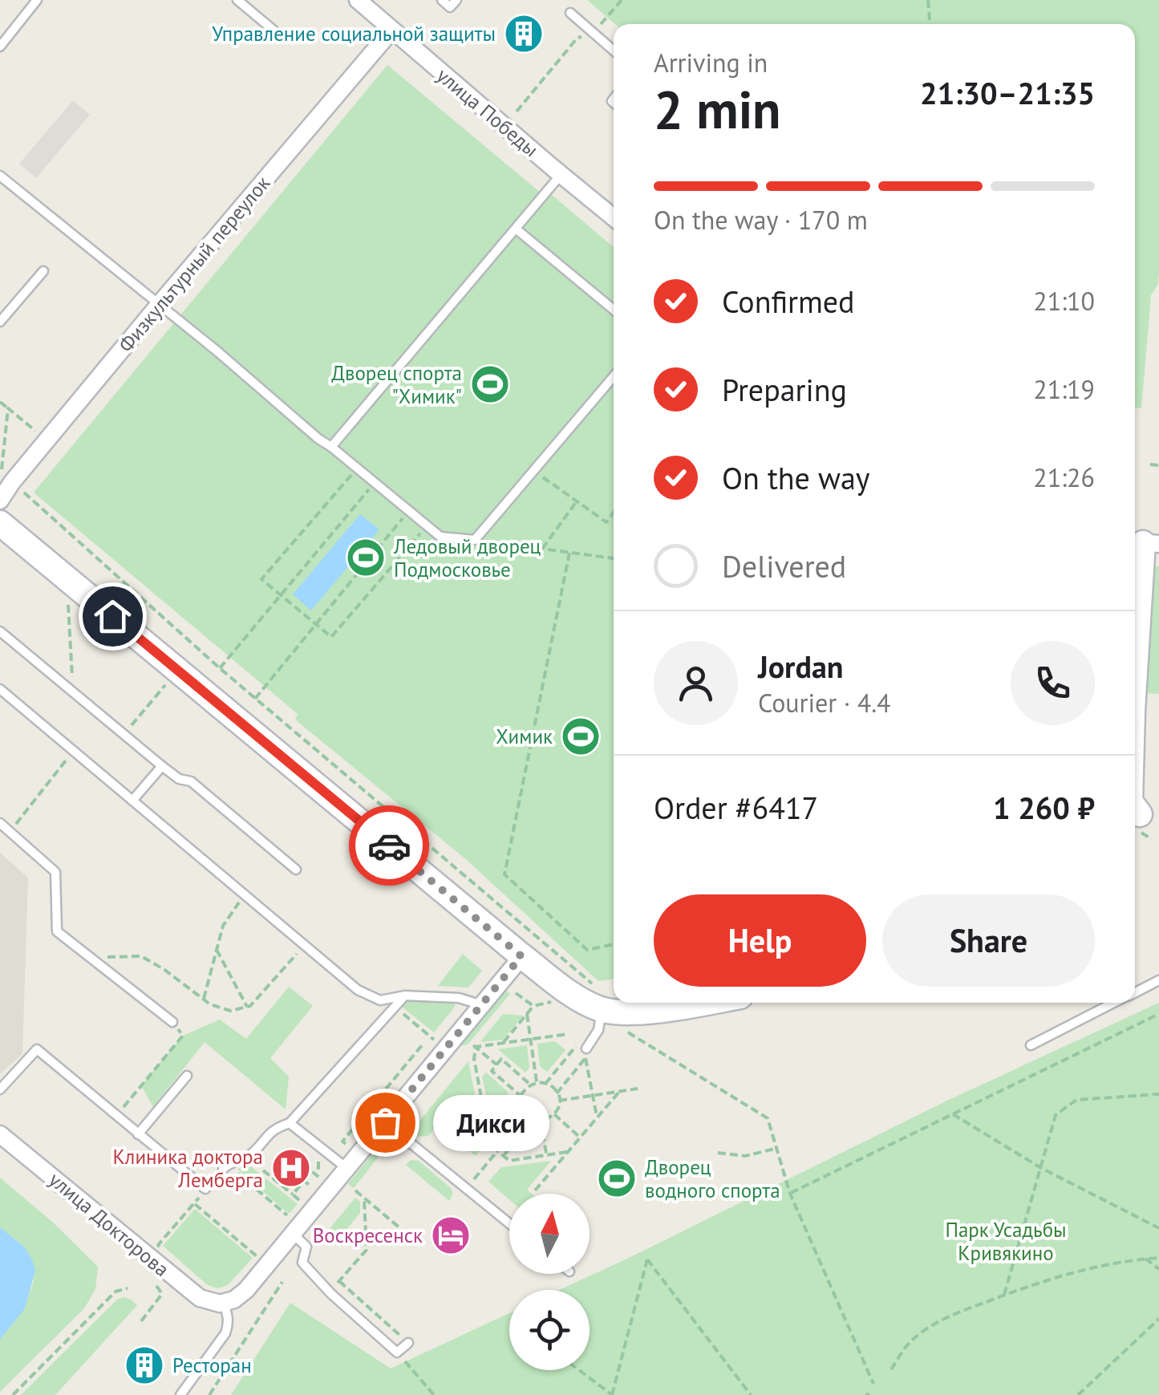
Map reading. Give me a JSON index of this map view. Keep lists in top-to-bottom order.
{
  "streets": {
    "street": ["улица Победы", "Физкультурный переулок", "улица Докторова"]
  },
  "crossings": [
    ["улица Победы", "Физкультурный переулок"]
  ],
  "parks": ["Парк Усадьбы Кривякино"],
  "places": {
    "building": ["Управление социальной защиты", "Ресторан"],
    "sports": [
      "Дворец спорта \"Химик\"",
      "Ледовый дворец Подмосковье",
      "Химик",
      "Дворец водного спорта"
    ],
    "other": ["Дикси"],
    "hospital": ["Клиника доктора Лемберга"],
    "hotel": ["Воскресенск"]
  },
  "north": "top",
  "page": {
    "heading": ["2 min", "Arriving in", "21:30–21:35"],
    "panel": [
      "Jordan",
      "Courier · 4.4",
      "Order #6417",
      "1 260 ₽"
    ],
    "bar": "On the way · 170 m",
    "list": [
      ["Confirmed", "21:10"],
      ["Preparing", "21:19"],
      ["On the way", "21:26"],
      "Delivered"
    ],
    "buttons": ["Help", "Share"],
    "bubble": "Дикси"
  }
}
